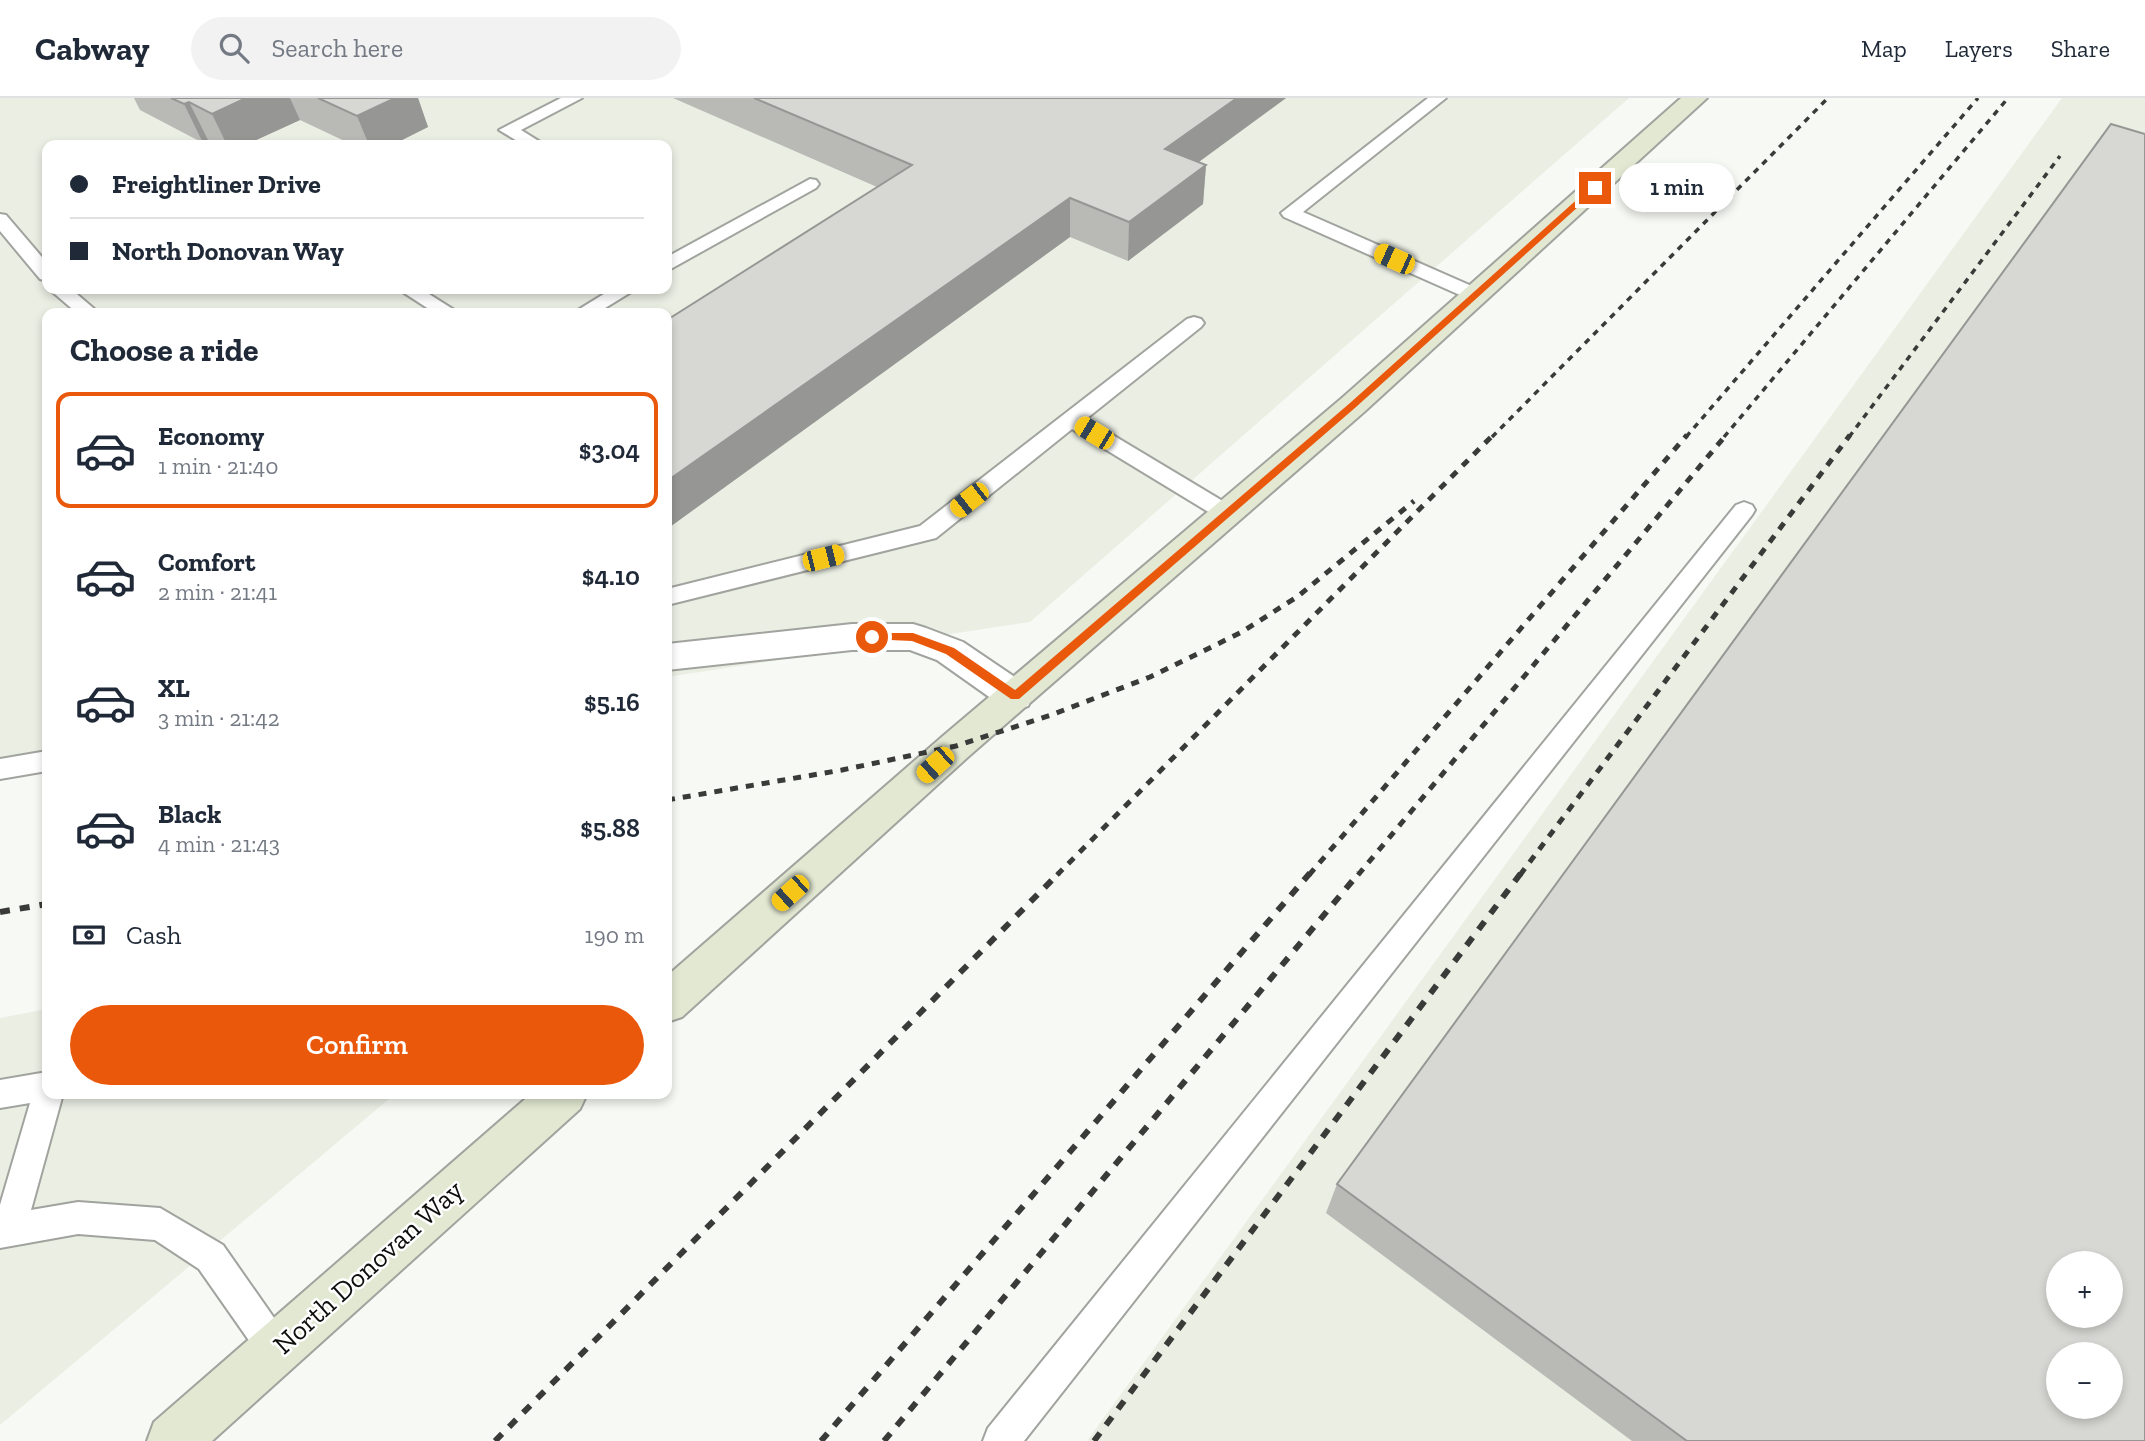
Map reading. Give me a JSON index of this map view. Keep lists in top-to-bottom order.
{
  "streets": {
    "street": ["North Donovan Way"]
  },
  "page": {
    "header": "Cabway",
    "search": "Search here",
    "nav": ["Map", "Layers", "Share"],
    "banner": ["Freightliner Drive", "North Donovan Way"],
    "bubble": "1 min",
    "heading": "Choose a ride",
    "list": [
      {
        "name": "Economy",
        "note": "1 min · 21:40",
        "value": "$3.04"
      },
      {
        "name": "Comfort",
        "note": "2 min · 21:41",
        "value": "$4.10"
      },
      {
        "name": "XL",
        "note": "3 min · 21:42",
        "value": "$5.16"
      },
      {
        "name": "Black",
        "note": "4 min · 21:43",
        "value": "$5.88"
      }
    ],
    "pay": ["Cash", "190 m"],
    "buttons": "Confirm",
    "map_buttons": ["+", "−"]
  }
}
